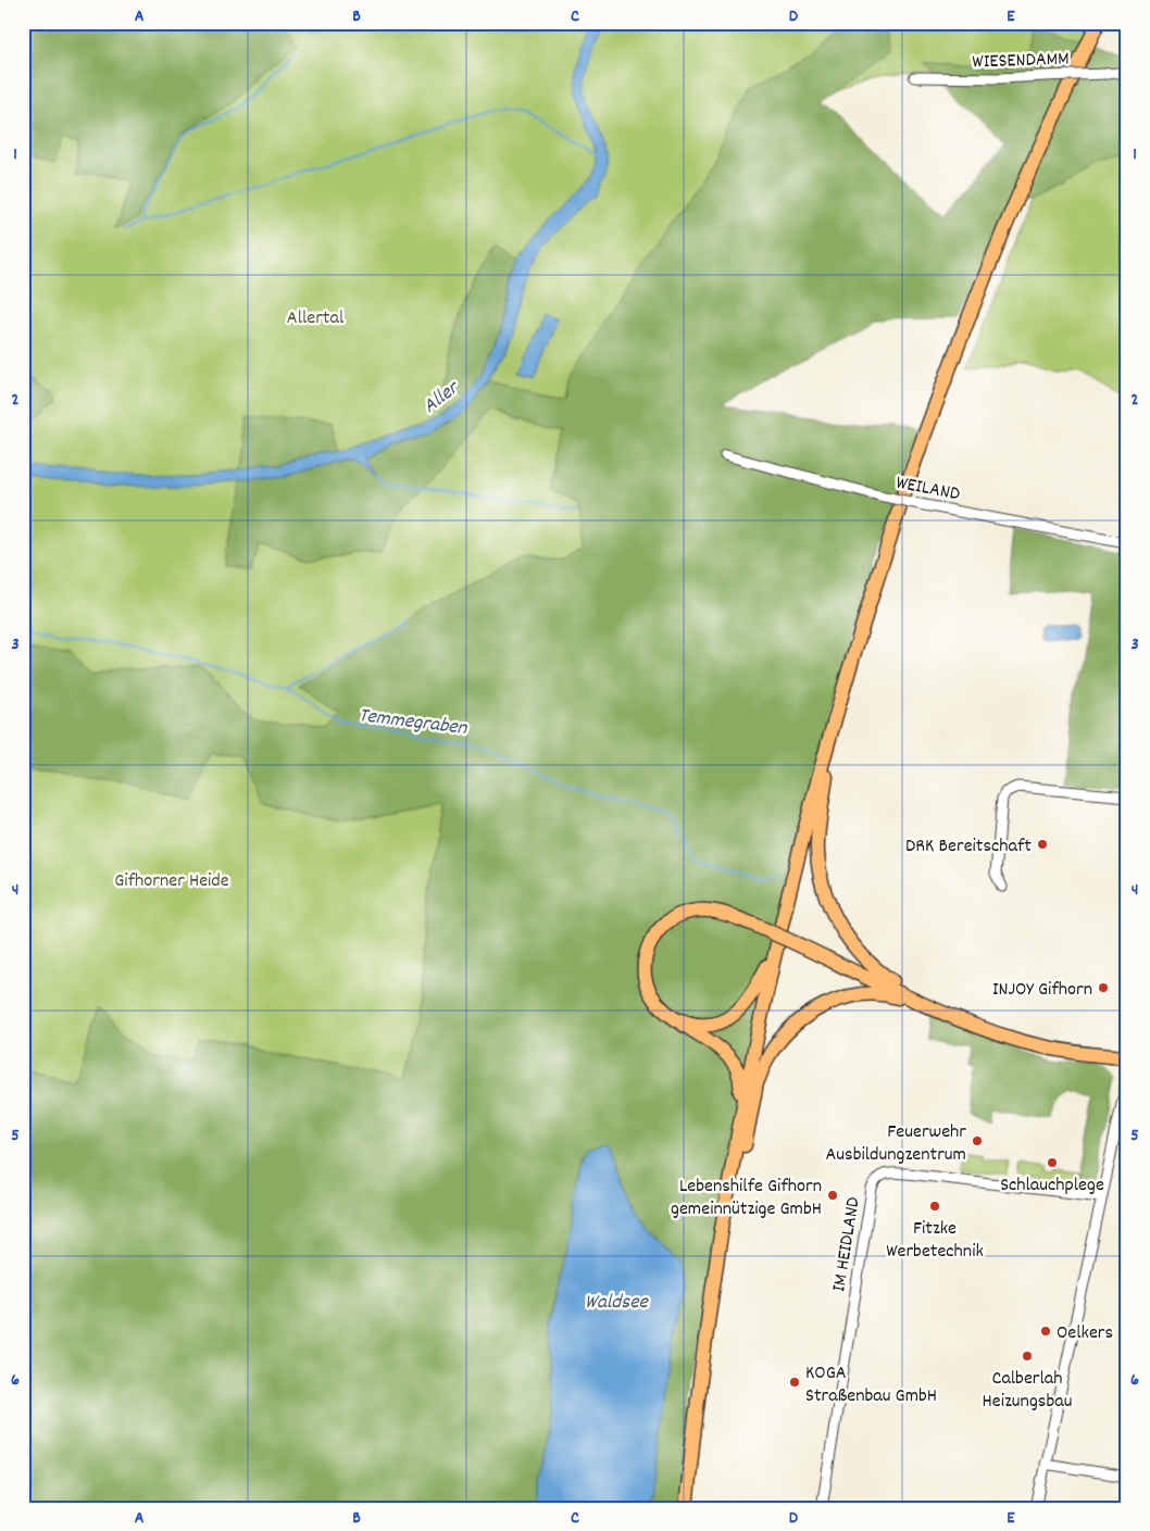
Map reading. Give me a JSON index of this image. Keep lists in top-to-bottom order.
{
  "streets": {
    "street": ["WIESENDAMM", "WEILAND", "IM HEIDLAND"]
  },
  "water": ["Aller", "Temmegraben", "Waldsee"],
  "parks": ["Allertal", "Gifhorner Heide"],
  "places": [
    "DRK Bereitschaft",
    "INJOY Gifhorn",
    "Feuerwehr Ausbildungzentrum",
    "Schlauchplege",
    "Lebenshilfe Gifhorn gemeinnützige GmbH",
    "Fitzke Werbetechnik",
    "Oelkers",
    "Calberlah Heizungsbau",
    "KOGA Straßenbau GmbH"
  ],
  "grid": {
    "columns": [
      "A",
      "B",
      "C",
      "D",
      "E"
    ],
    "rows": [
      "1",
      "2",
      "3",
      "4",
      "5",
      "6"
    ]
  }
}
